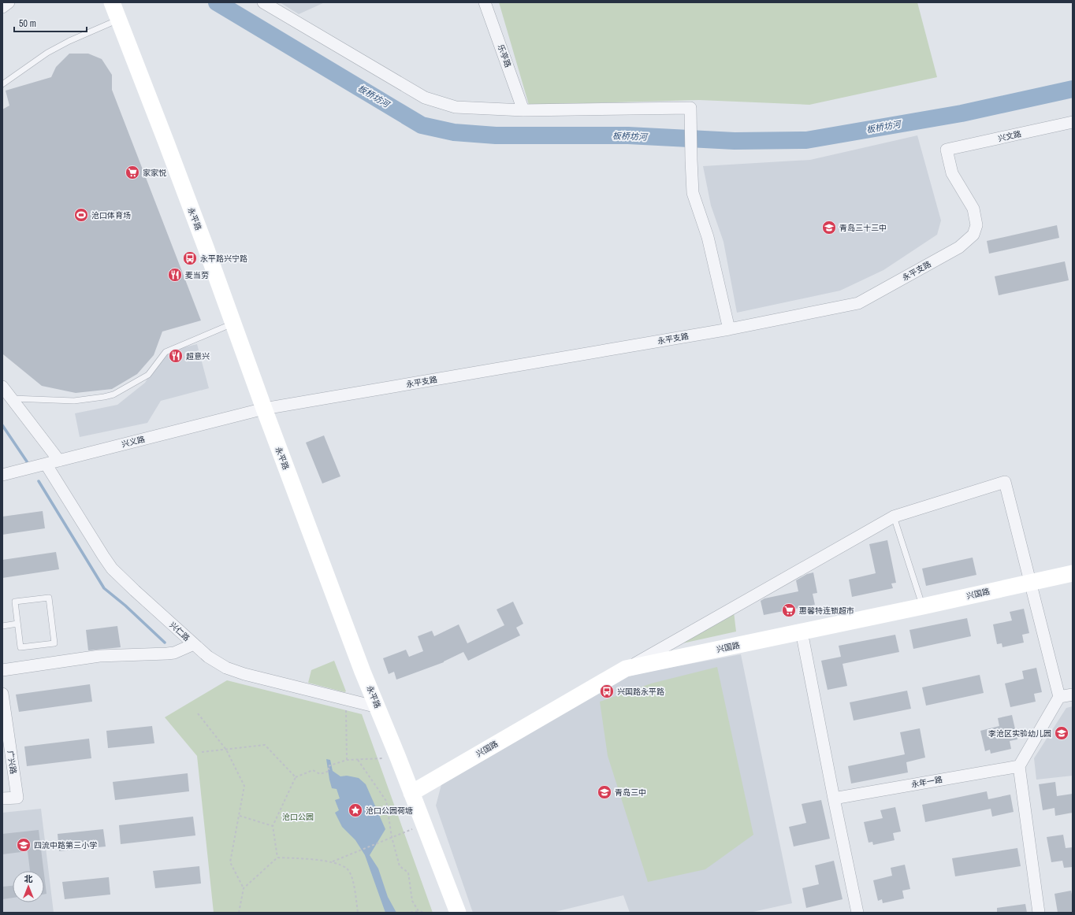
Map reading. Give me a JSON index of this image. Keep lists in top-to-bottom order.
{
  "streets": {
    "main road": ["永平路", "兴国路"],
    "street": [
      "乐亭路",
      "兴文路",
      "永平支路",
      "兴义路",
      "兴仁路",
      "广兴路",
      "永年一路"
    ]
  },
  "crossings": [
    ["兴文路", "永平支路"],
    ["永平路", "永平支路"],
    ["永平路", "兴义路"],
    ["永平路", "兴国路"],
    ["永平路", "兴仁路"],
    ["永平支路", "兴义路"],
    ["兴义路", "兴仁路"]
  ],
  "water": ["板桥坊河"],
  "parks": ["沧口公园"],
  "places": {
    "supermarket": ["家家悦", "惠馨特连锁超市"],
    "sports": ["沧口体育场"],
    "school or university": [
      "青岛三十三中",
      "李沧区实验幼儿园",
      "青岛三中",
      "四流中路第三小学"
    ],
    "bus stop": ["永平路兴宁路", "兴国路永平路"],
    "restaurant": ["麦当劳", "超意兴"],
    "place": ["沧口公园荷塘"]
  },
  "scale_bar": "50 m",
  "north": "top"
}
